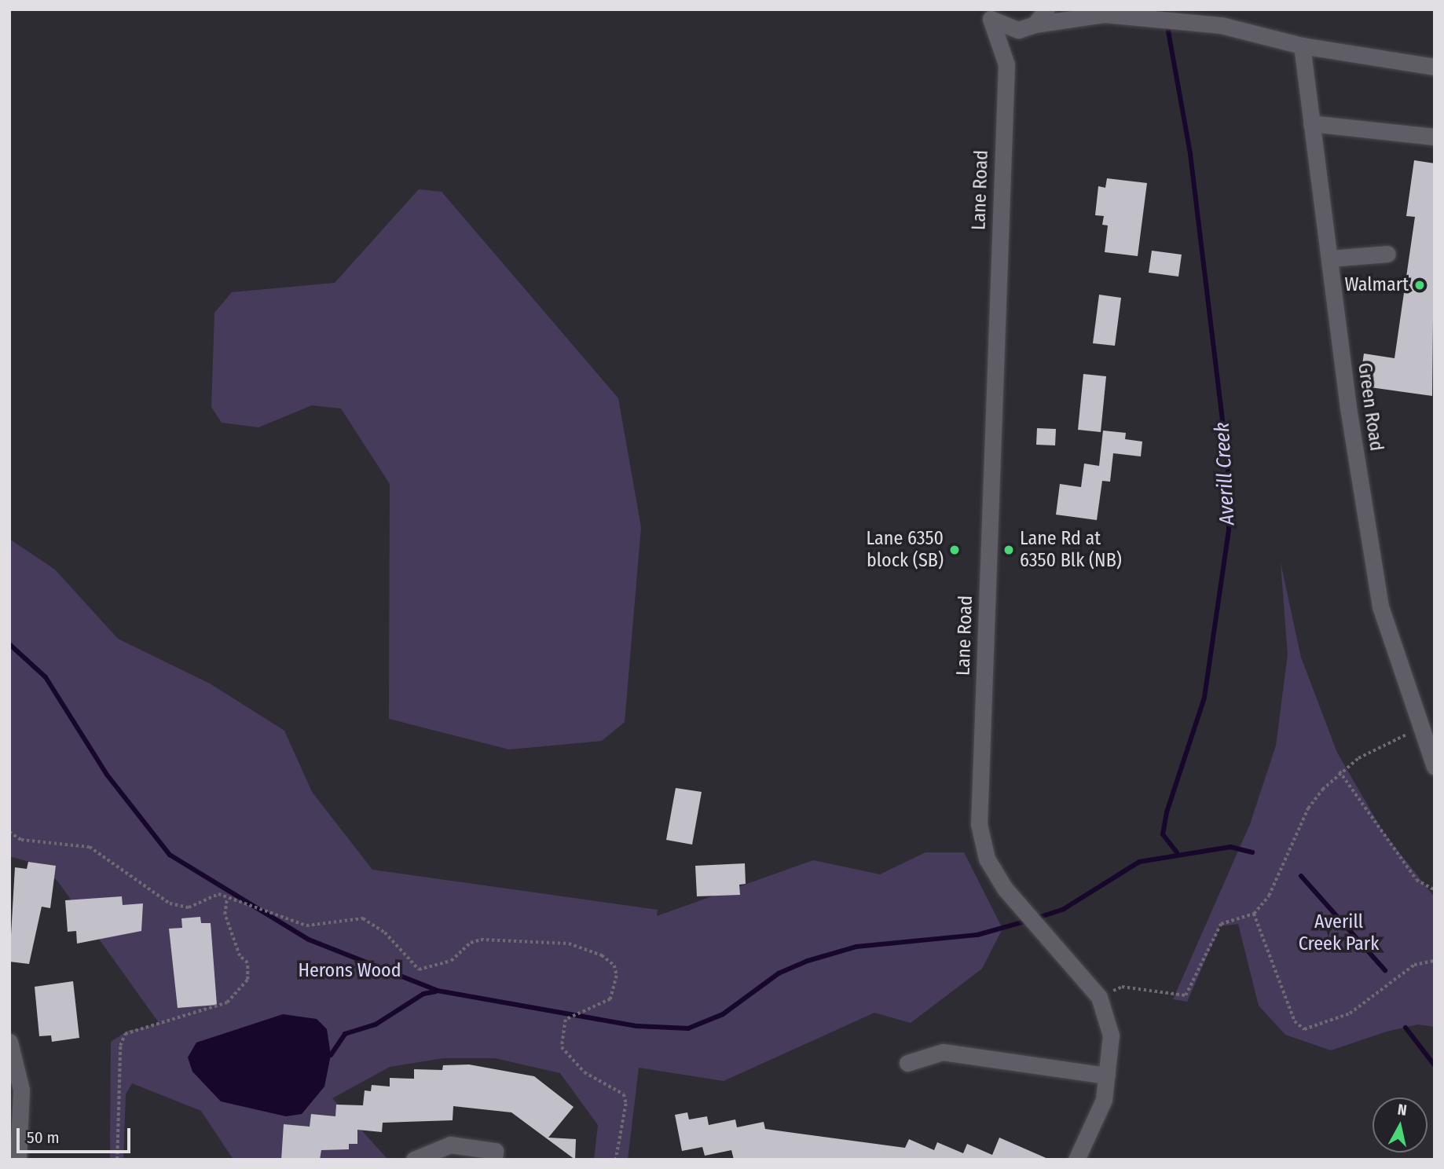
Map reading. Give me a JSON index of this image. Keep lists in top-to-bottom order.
{
  "streets": {
    "street": ["Lane Road", "Green Road"]
  },
  "water": ["Averill Creek"],
  "parks": ["Averill Creek Park", "Herons Wood"],
  "places": ["Walmart", "Lane 6350 block (SB)", "Lane Rd at 6350 Blk (NB)"],
  "scale_bar": "50 m",
  "north": "top"
}
